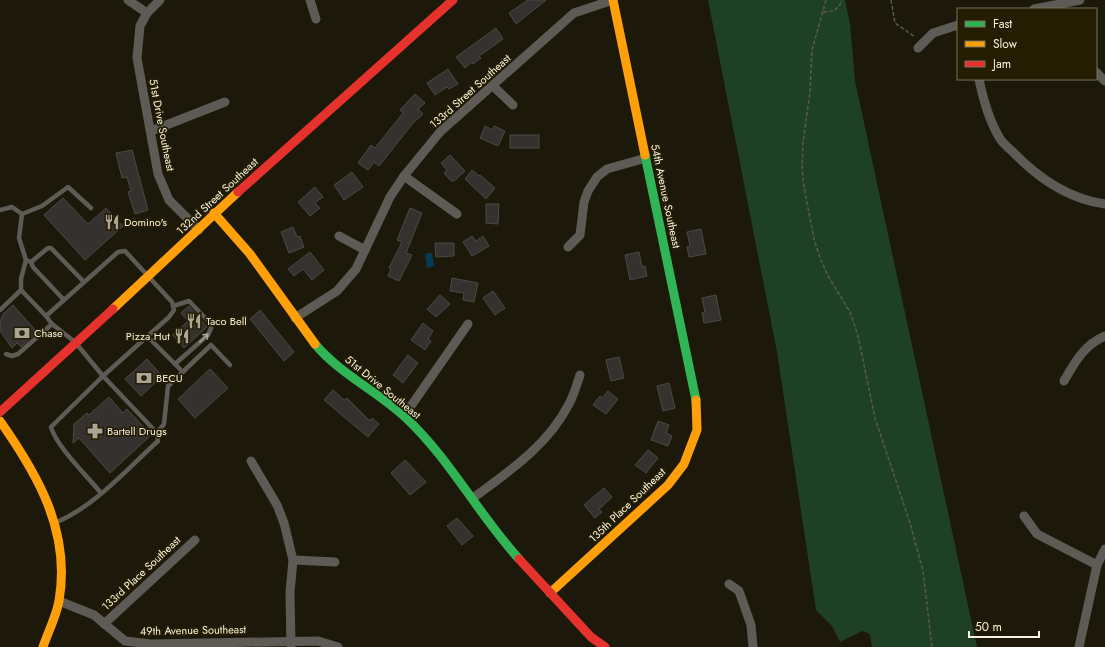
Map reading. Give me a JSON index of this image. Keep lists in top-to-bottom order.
{
  "streets": {
    "street": [
      "133rd Street Southeast",
      "51st Drive Southeast",
      "132nd Street Southeast",
      "54th Avenue Southeast",
      "135th Place Southeast",
      "133rd Place Southeast",
      "49th Avenue Southeast"
    ]
  },
  "crossings": [
    ["133rd Street Southeast", "51st Drive Southeast"],
    ["133rd Street Southeast", "54th Avenue Southeast"],
    ["51st Drive Southeast", "132nd Street Southeast"],
    ["51st Drive Southeast", "135th Place Southeast"],
    ["54th Avenue Southeast", "135th Place Southeast"],
    ["133rd Place Southeast", "49th Avenue Southeast"]
  ],
  "places": {
    "restaurant": ["Domino's", "Taco Bell", "Pizza Hut"],
    "bank": ["Chase", "BECU"],
    "pharmacy": ["Bartell Drugs"]
  },
  "legend": ["Fast", "Slow", "Jam"],
  "scale_bar": "50 m"
}
